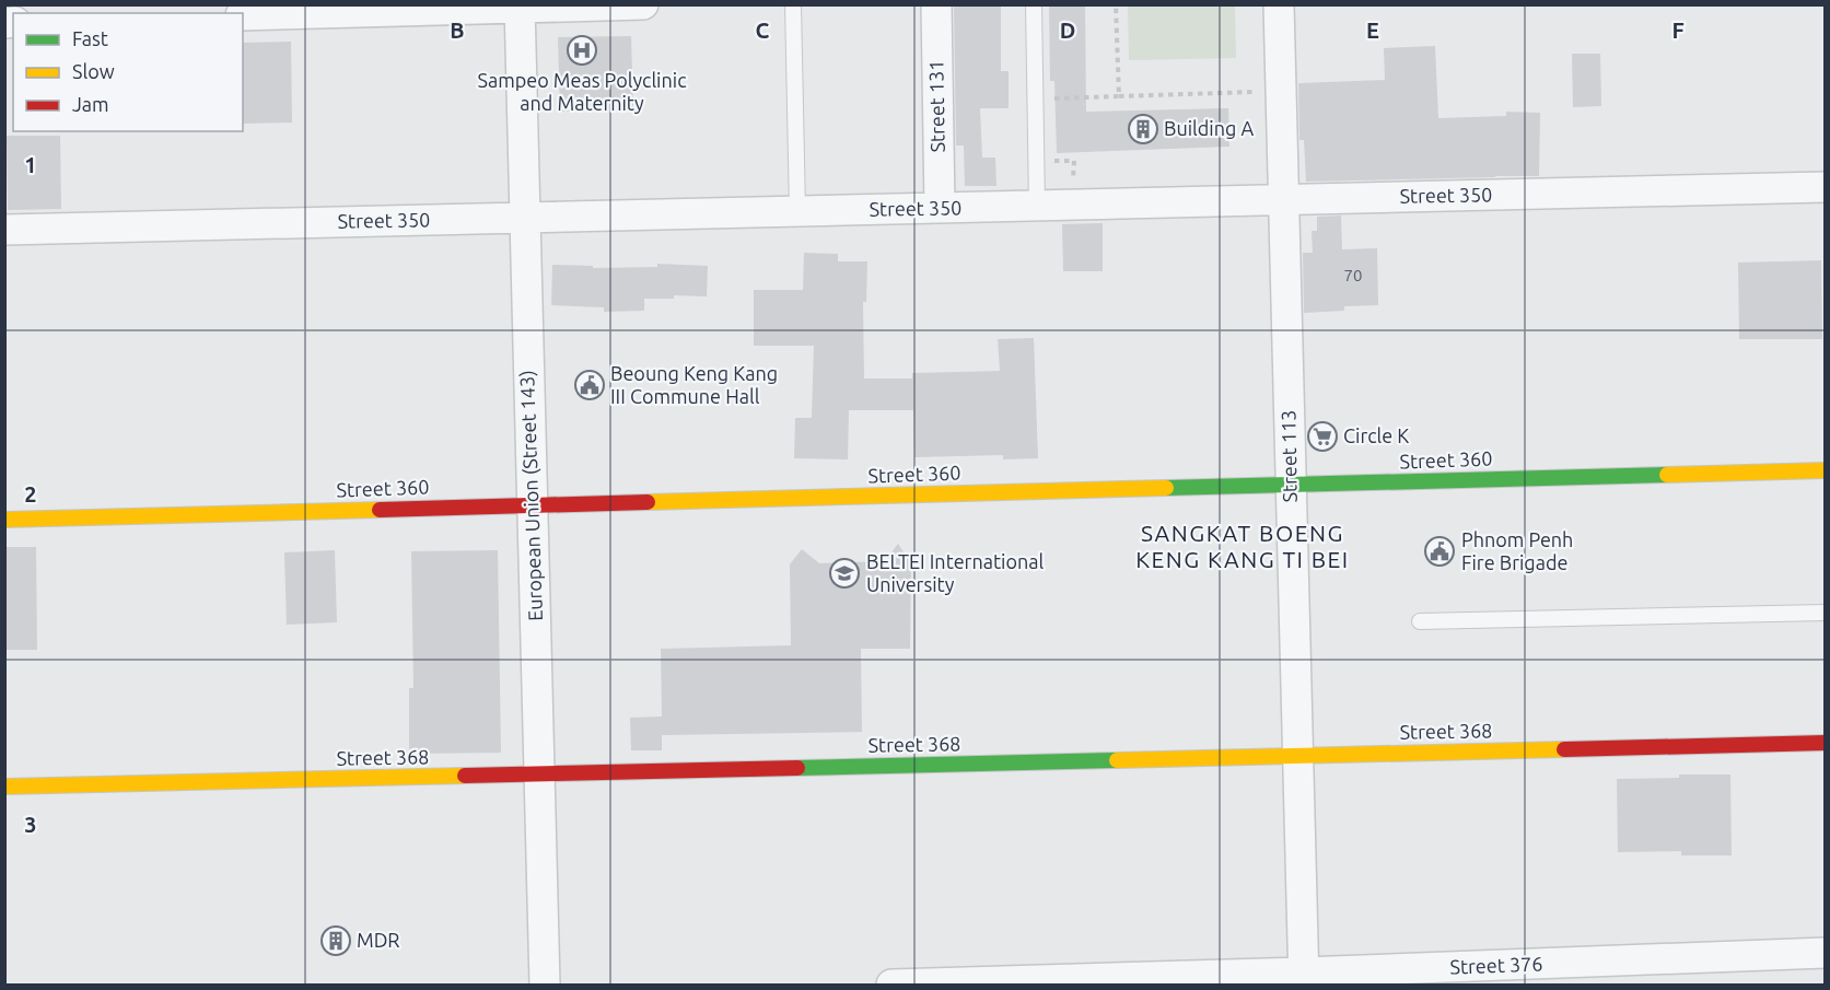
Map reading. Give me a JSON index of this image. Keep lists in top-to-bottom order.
{
  "streets": {
    "street": [
      "Street 131",
      "Street 350",
      "Street 113",
      "Street 360",
      "European Union (Street 143)",
      "Street 368",
      "Street 376"
    ]
  },
  "crossings": [
    ["Street 131", "Street 350"],
    ["Street 350", "Street 113"],
    ["Street 350", "European Union (Street 143)"],
    ["Street 113", "Street 360"],
    ["Street 113", "Street 368"],
    ["Street 113", "Street 376"],
    ["Street 360", "European Union (Street 143)"],
    ["European Union (Street 143)", "Street 368"]
  ],
  "districts": ["SANGKAT BOENG KENG KANG TI BEI"],
  "places": {
    "hospital": ["Sampeo Meas Polyclinic and Maternity"],
    "building": ["Building A", "MDR"],
    "public building": ["Beoung Keng Kang III Commune Hall", "Phnom Penh Fire Brigade"],
    "supermarket": ["Circle K"],
    "school or university": ["BELTEI International University"]
  },
  "house_numbers": ["70"],
  "legend": ["Fast", "Slow", "Jam"],
  "grid": {
    "columns": [
      "B",
      "C",
      "D",
      "E",
      "F"
    ],
    "rows": ["1", "2", "3"]
  }
}
